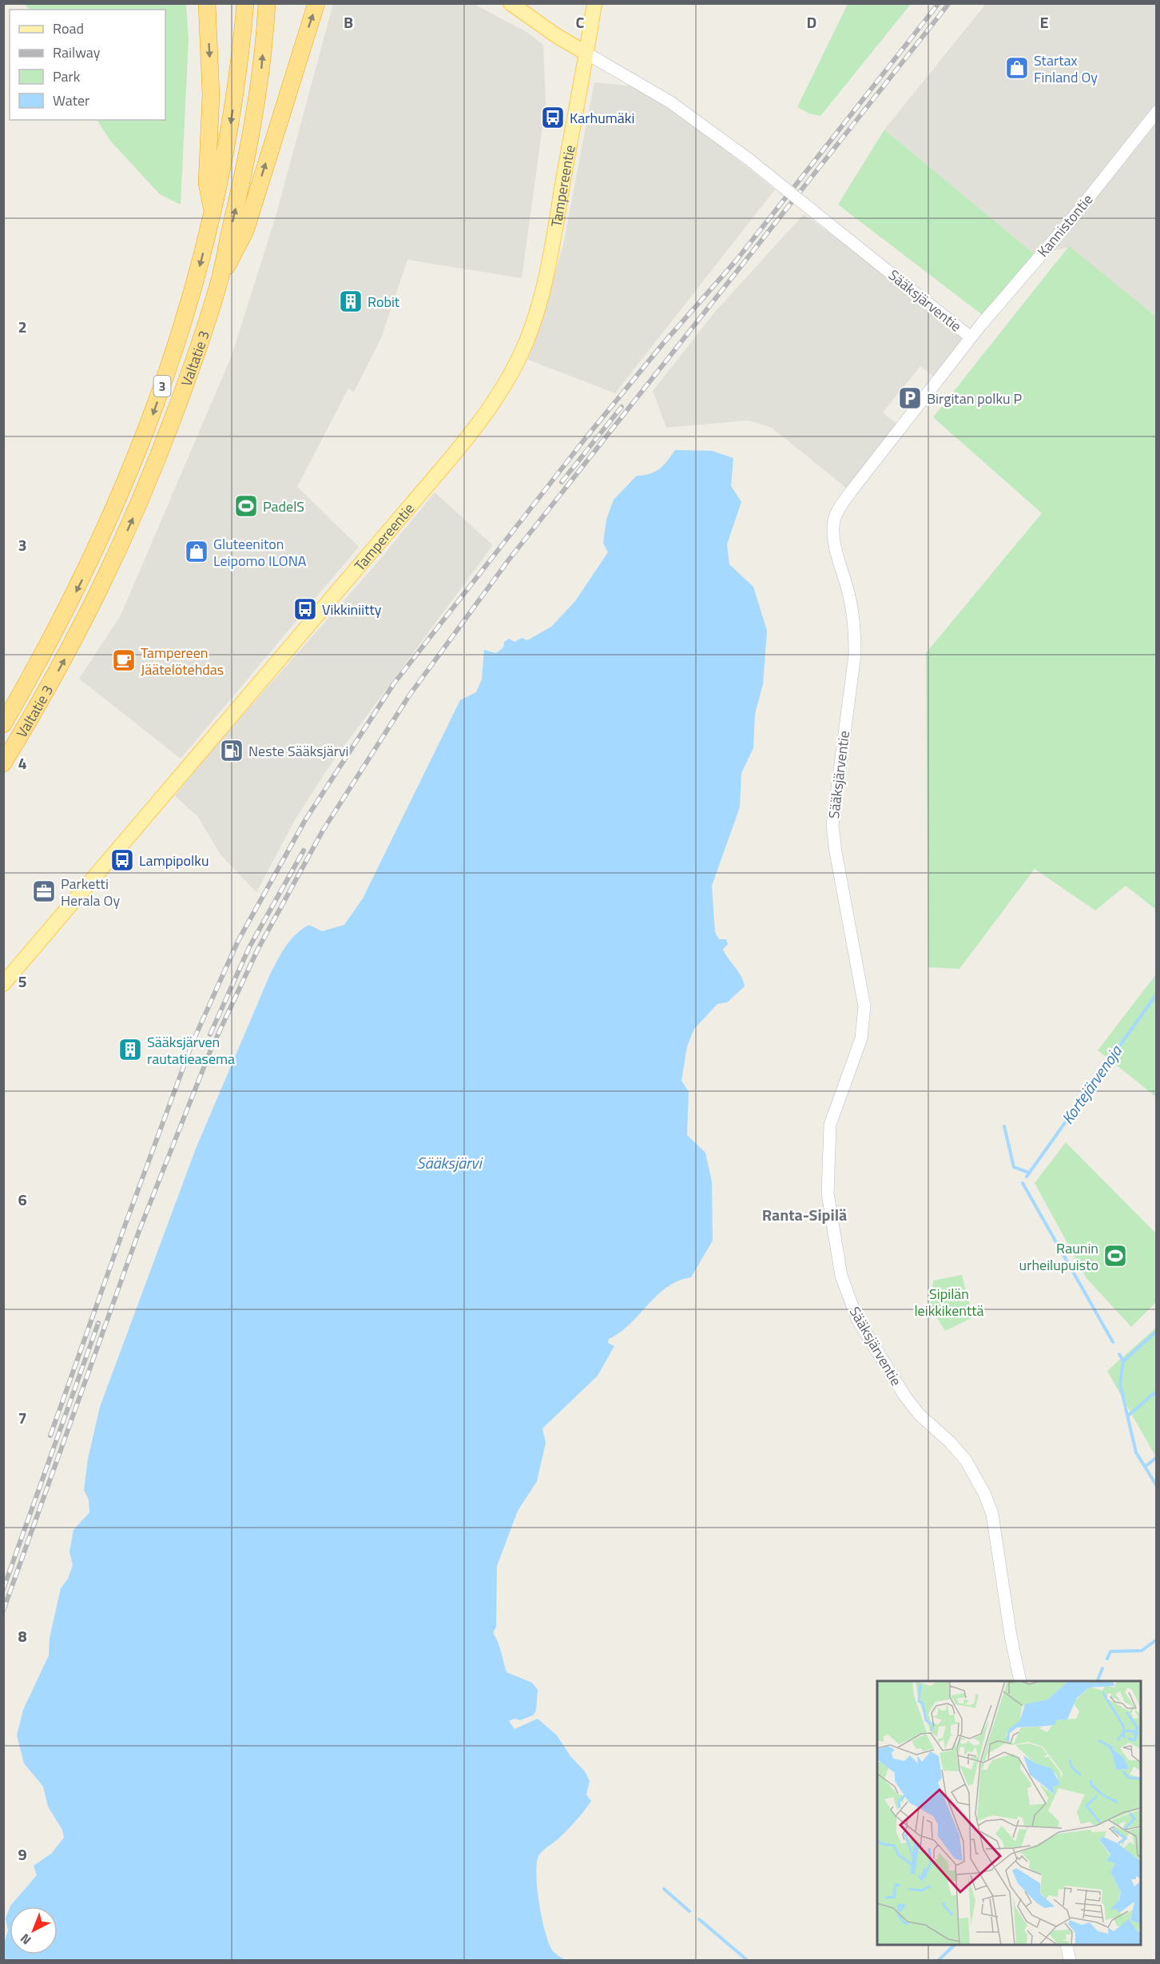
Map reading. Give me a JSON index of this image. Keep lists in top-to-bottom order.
{
  "streets": {
    "highway": ["Valtatie 3", "3"],
    "main road": ["Tampereentie"],
    "street": ["Kannistontie", "Sääksjärventie"]
  },
  "crossings": [
    ["Tampereentie", "Sääksjärventie"],
    ["Kannistontie", "Sääksjärventie"]
  ],
  "districts": ["Ranta-Sipilä"],
  "water": ["Kortejärvenoja", "Sääksjärvi"],
  "parks": ["Sipilän leikkikenttä"],
  "places": {
    "shop": ["Startax Finland Oy", "Gluteeniton Leipomo ILONA"],
    "bus stop": ["Karhumäki", "Vikkiniitty", "Lampipolku"],
    "building": ["Robit", "Sääksjärven rautatieasema"],
    "parking": ["Birgitan polku P"],
    "sports": ["PadelS", "Raunin urheilupuisto"],
    "cafe": ["Tampereen Jäätelötehdas"],
    "fuel station": ["Neste Sääksjärvi"],
    "office": ["Parketti Herala Oy"]
  },
  "legend": [
    "Road",
    "Railway",
    "Park",
    "Water"
  ],
  "north": "bottom left",
  "grid": {
    "columns": [
      "B",
      "C",
      "D",
      "E"
    ],
    "rows": [
      "2",
      "3",
      "4",
      "5",
      "6",
      "7",
      "8",
      "9"
    ]
  }
}
